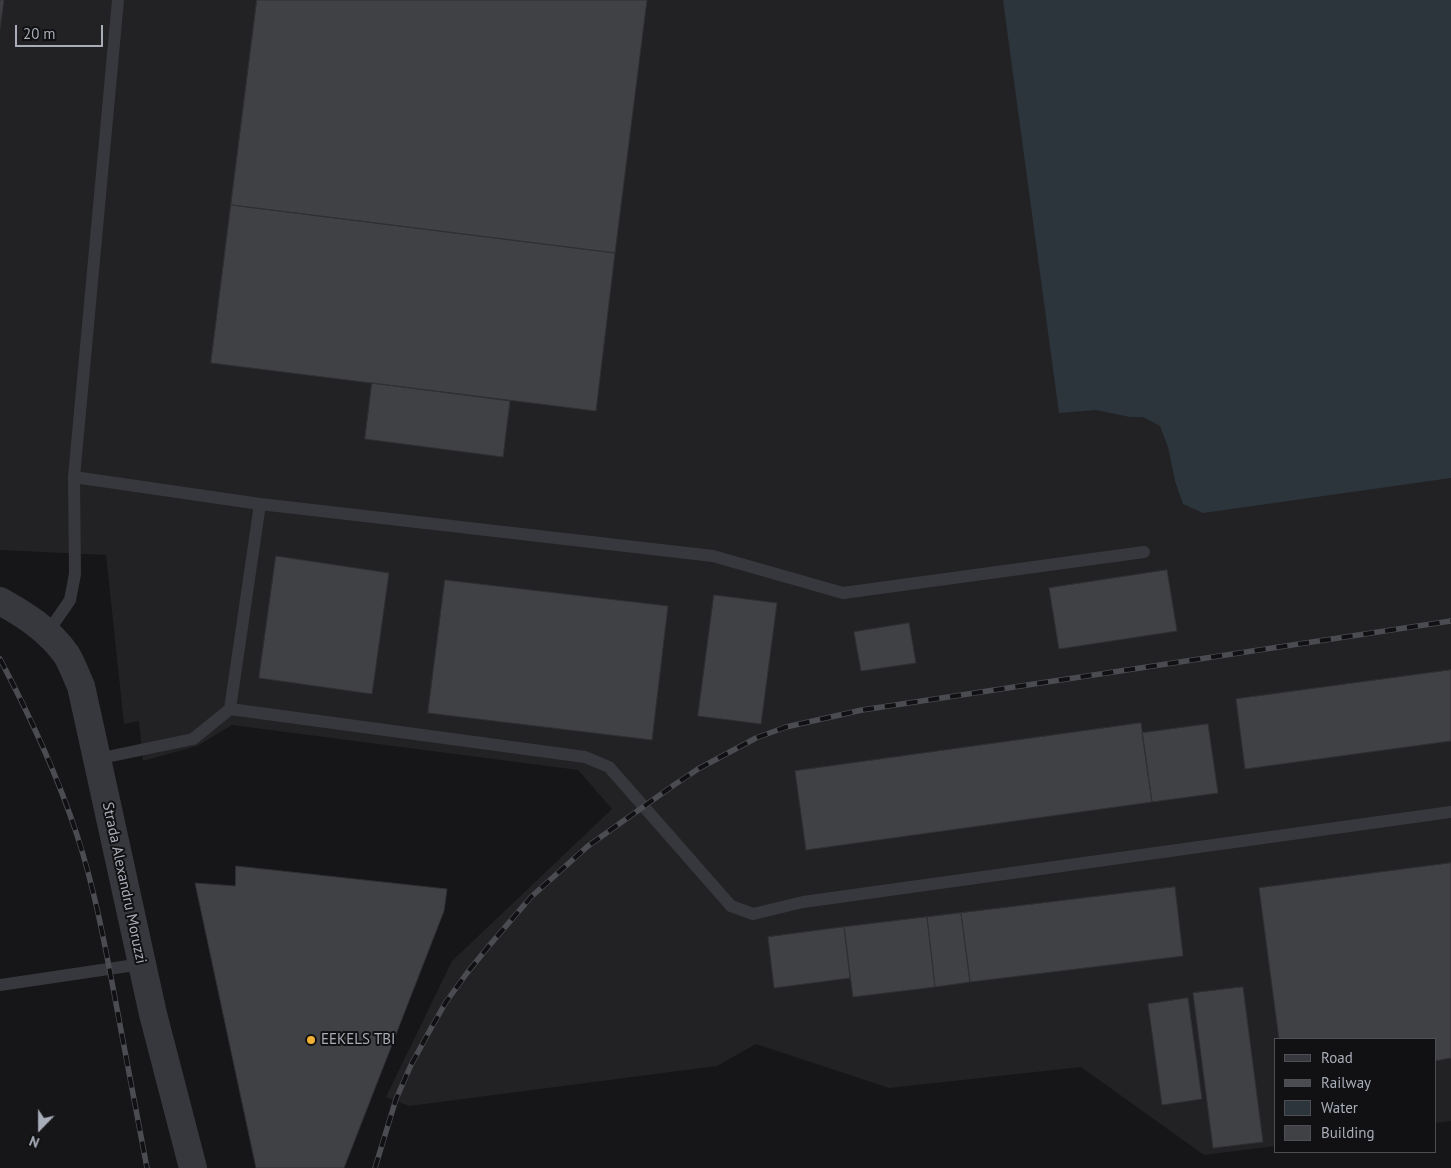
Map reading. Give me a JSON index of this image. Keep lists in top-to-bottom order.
{
  "streets": {
    "street": ["Strada Alexandru Moruzzi"]
  },
  "places": ["EEKELS TBI"],
  "legend": [
    "Road",
    "Railway",
    "Water",
    "Building"
  ],
  "scale_bar": "20 m",
  "north": "bottom"
}
